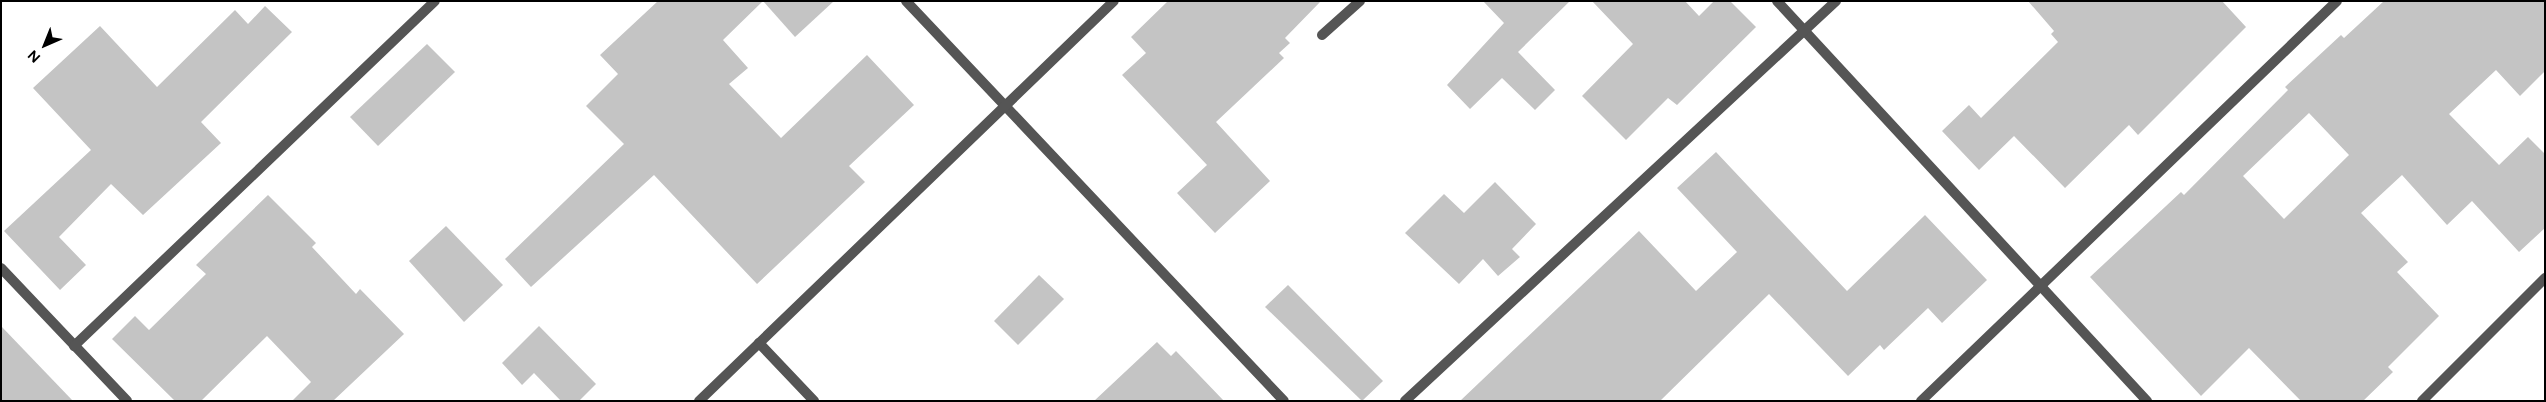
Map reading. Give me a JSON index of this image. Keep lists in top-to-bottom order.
{
  "north": "bottom left"
}
